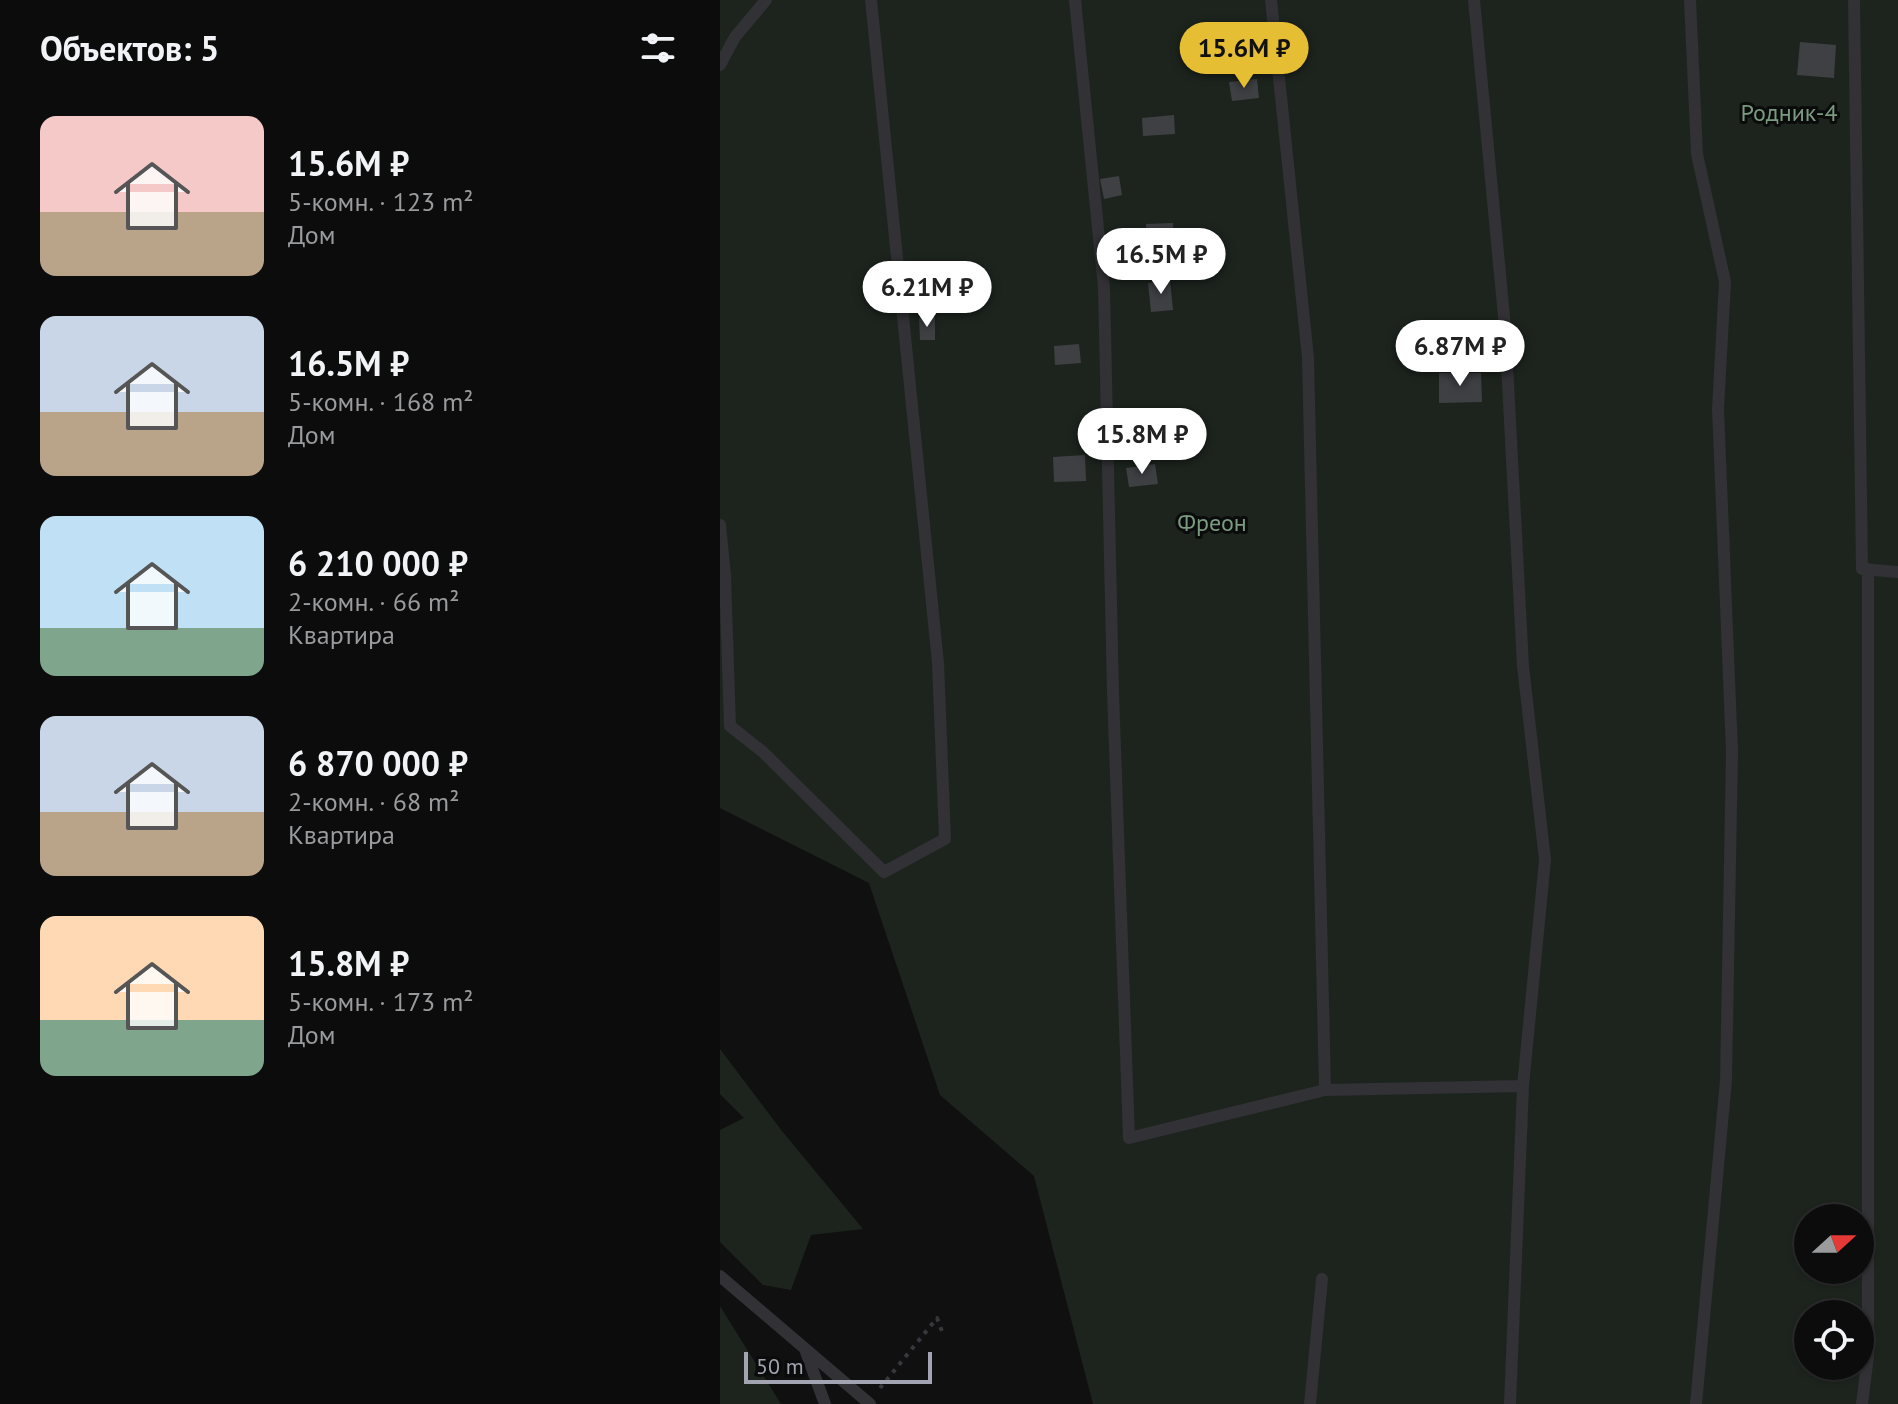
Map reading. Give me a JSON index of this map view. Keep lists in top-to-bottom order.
{
  "parks": ["Родник-4", "Фреон"],
  "scale_bar": "50 m",
  "north": "right",
  "page": {
    "heading": "Объектов: 5",
    "price": [
      "15.6M ₽",
      "16.5M ₽",
      "6.21M ₽",
      "6.87M ₽",
      "15.8M ₽"
    ],
    "list": [
      {
        "name": "15.6M ₽",
        "note": "5-комн. · 123 m² · Дом"
      },
      {
        "name": "16.5M ₽",
        "note": "5-комн. · 168 m² · Дом"
      },
      {
        "name": "6 210 000 ₽",
        "note": "2-комн. · 66 m² · Квартира"
      },
      {
        "name": "6 870 000 ₽",
        "note": "2-комн. · 68 m² · Квартира"
      },
      {
        "name": "15.8M ₽",
        "note": "5-комн. · 173 m² · Дом"
      }
    ],
    "scale": "50 m"
  }
}
